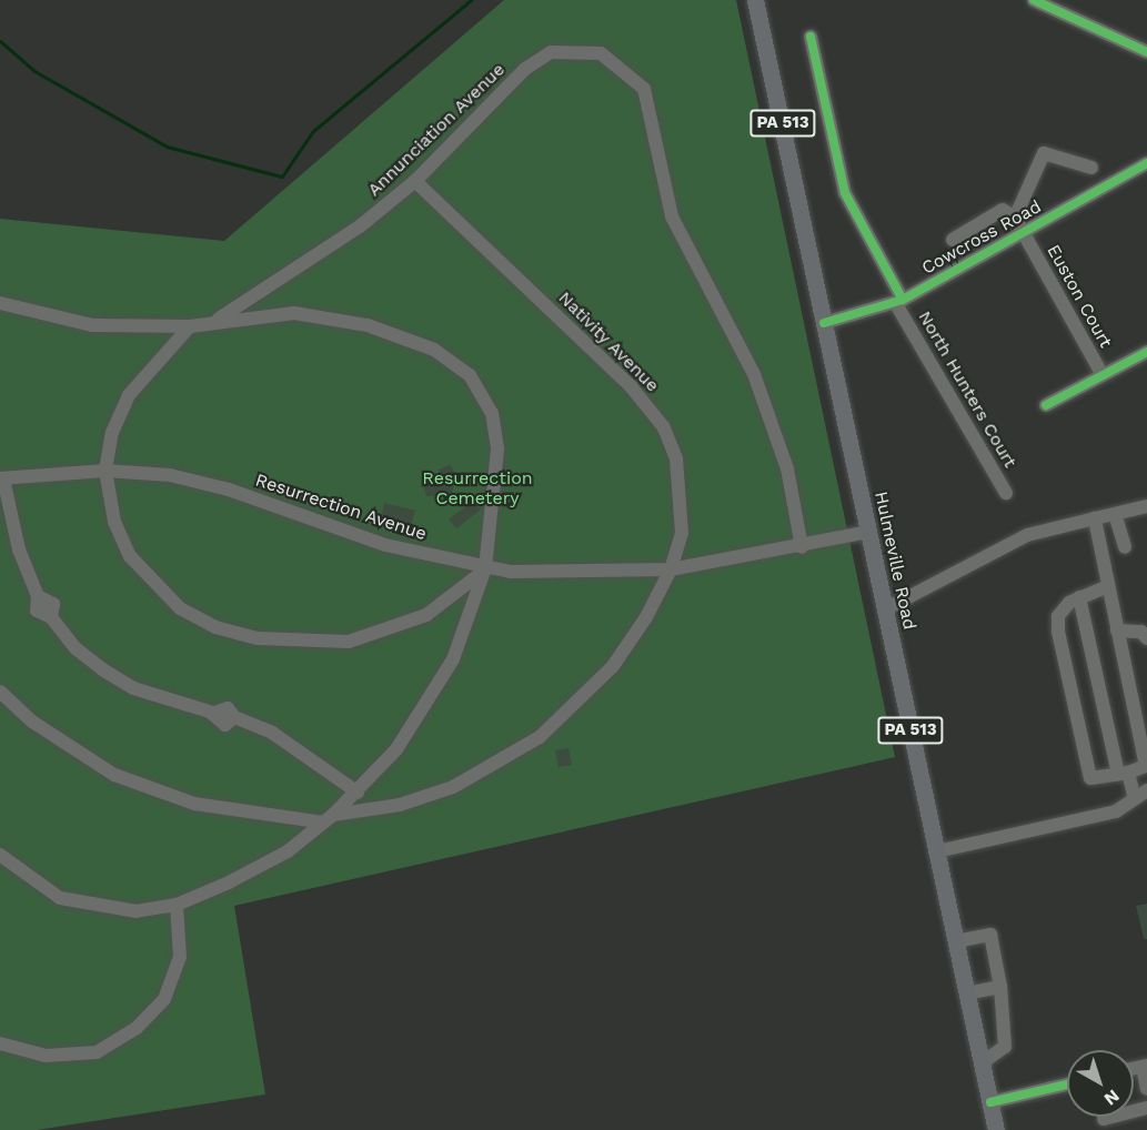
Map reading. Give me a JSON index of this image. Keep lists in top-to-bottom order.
{
  "streets": {
    "main road": ["PA 513", "Hulmeville Road"],
    "street": [
      "Annunciation Avenue",
      "Cowcross Road",
      "Euston Court",
      "Nativity Avenue",
      "North Hunters Court",
      "Resurrection Avenue"
    ]
  },
  "crossings": [
    ["Annunciation Avenue", "Nativity Avenue"],
    ["Annunciation Avenue", "Resurrection Avenue"],
    ["Cowcross Road", "Euston Court"],
    ["Cowcross Road", "North Hunters Court"],
    ["Cowcross Road", "Hulmeville Road"],
    ["Nativity Avenue", "Resurrection Avenue"],
    ["Resurrection Avenue", "Hulmeville Road"]
  ],
  "parks": ["Resurrection Cemetery"],
  "north": "bottom right"
}
